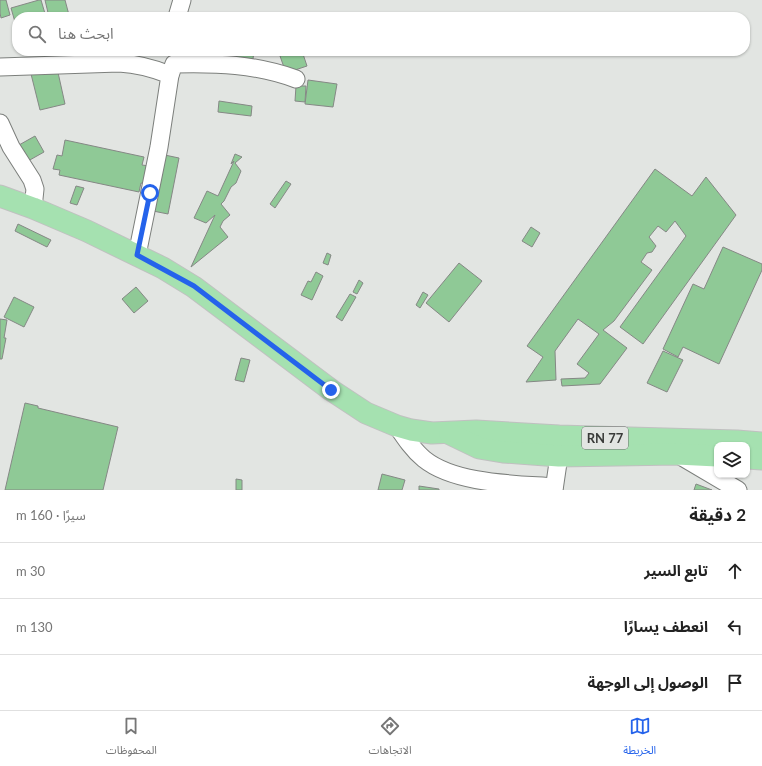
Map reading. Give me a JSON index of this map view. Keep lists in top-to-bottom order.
{
  "streets": {
    "main road": ["RN 77"]
  },
  "page": {
    "search": "ابحث هنا",
    "heading": ["2 دقيقة", "سيرًا · 160 m"],
    "list": [
      ["تابع السير", "30 m"],
      ["انعطف يسارًا", "130 m"],
      "الوصول إلى الوجهة"
    ],
    "nav": ["الخريطة", "الاتجاهات", "المحفوظات"]
  }
}
